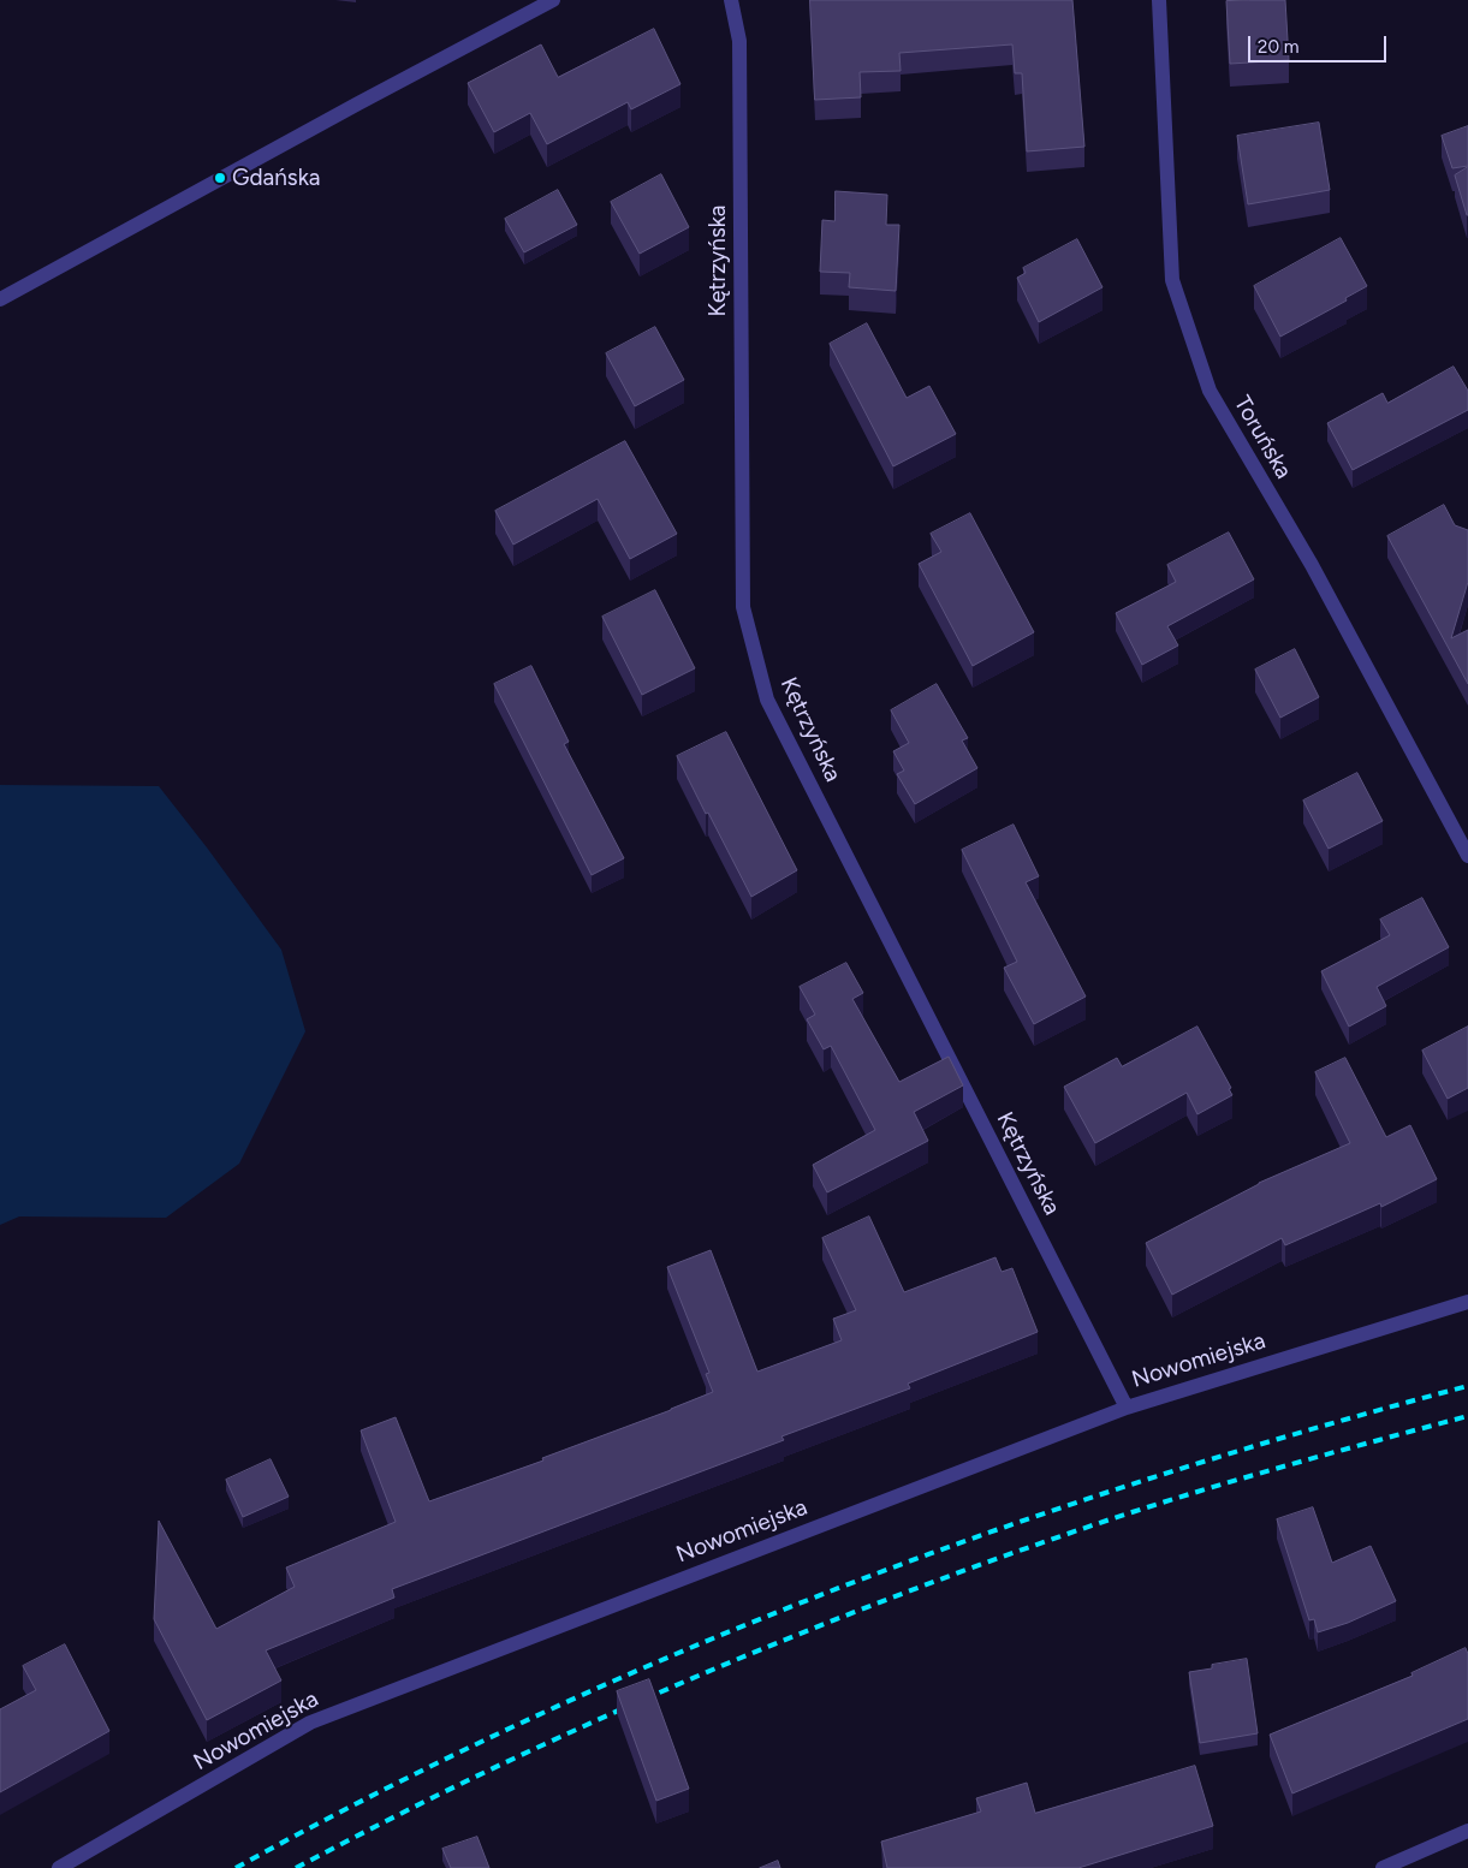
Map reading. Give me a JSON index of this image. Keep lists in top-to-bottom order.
{
  "streets": {
    "street": ["Kętrzyńska", "Toruńska", "Nowomiejska"]
  },
  "crossings": [
    ["Kętrzyńska", "Nowomiejska"]
  ],
  "places": ["Gdańska"],
  "scale_bar": "20 m"
}
